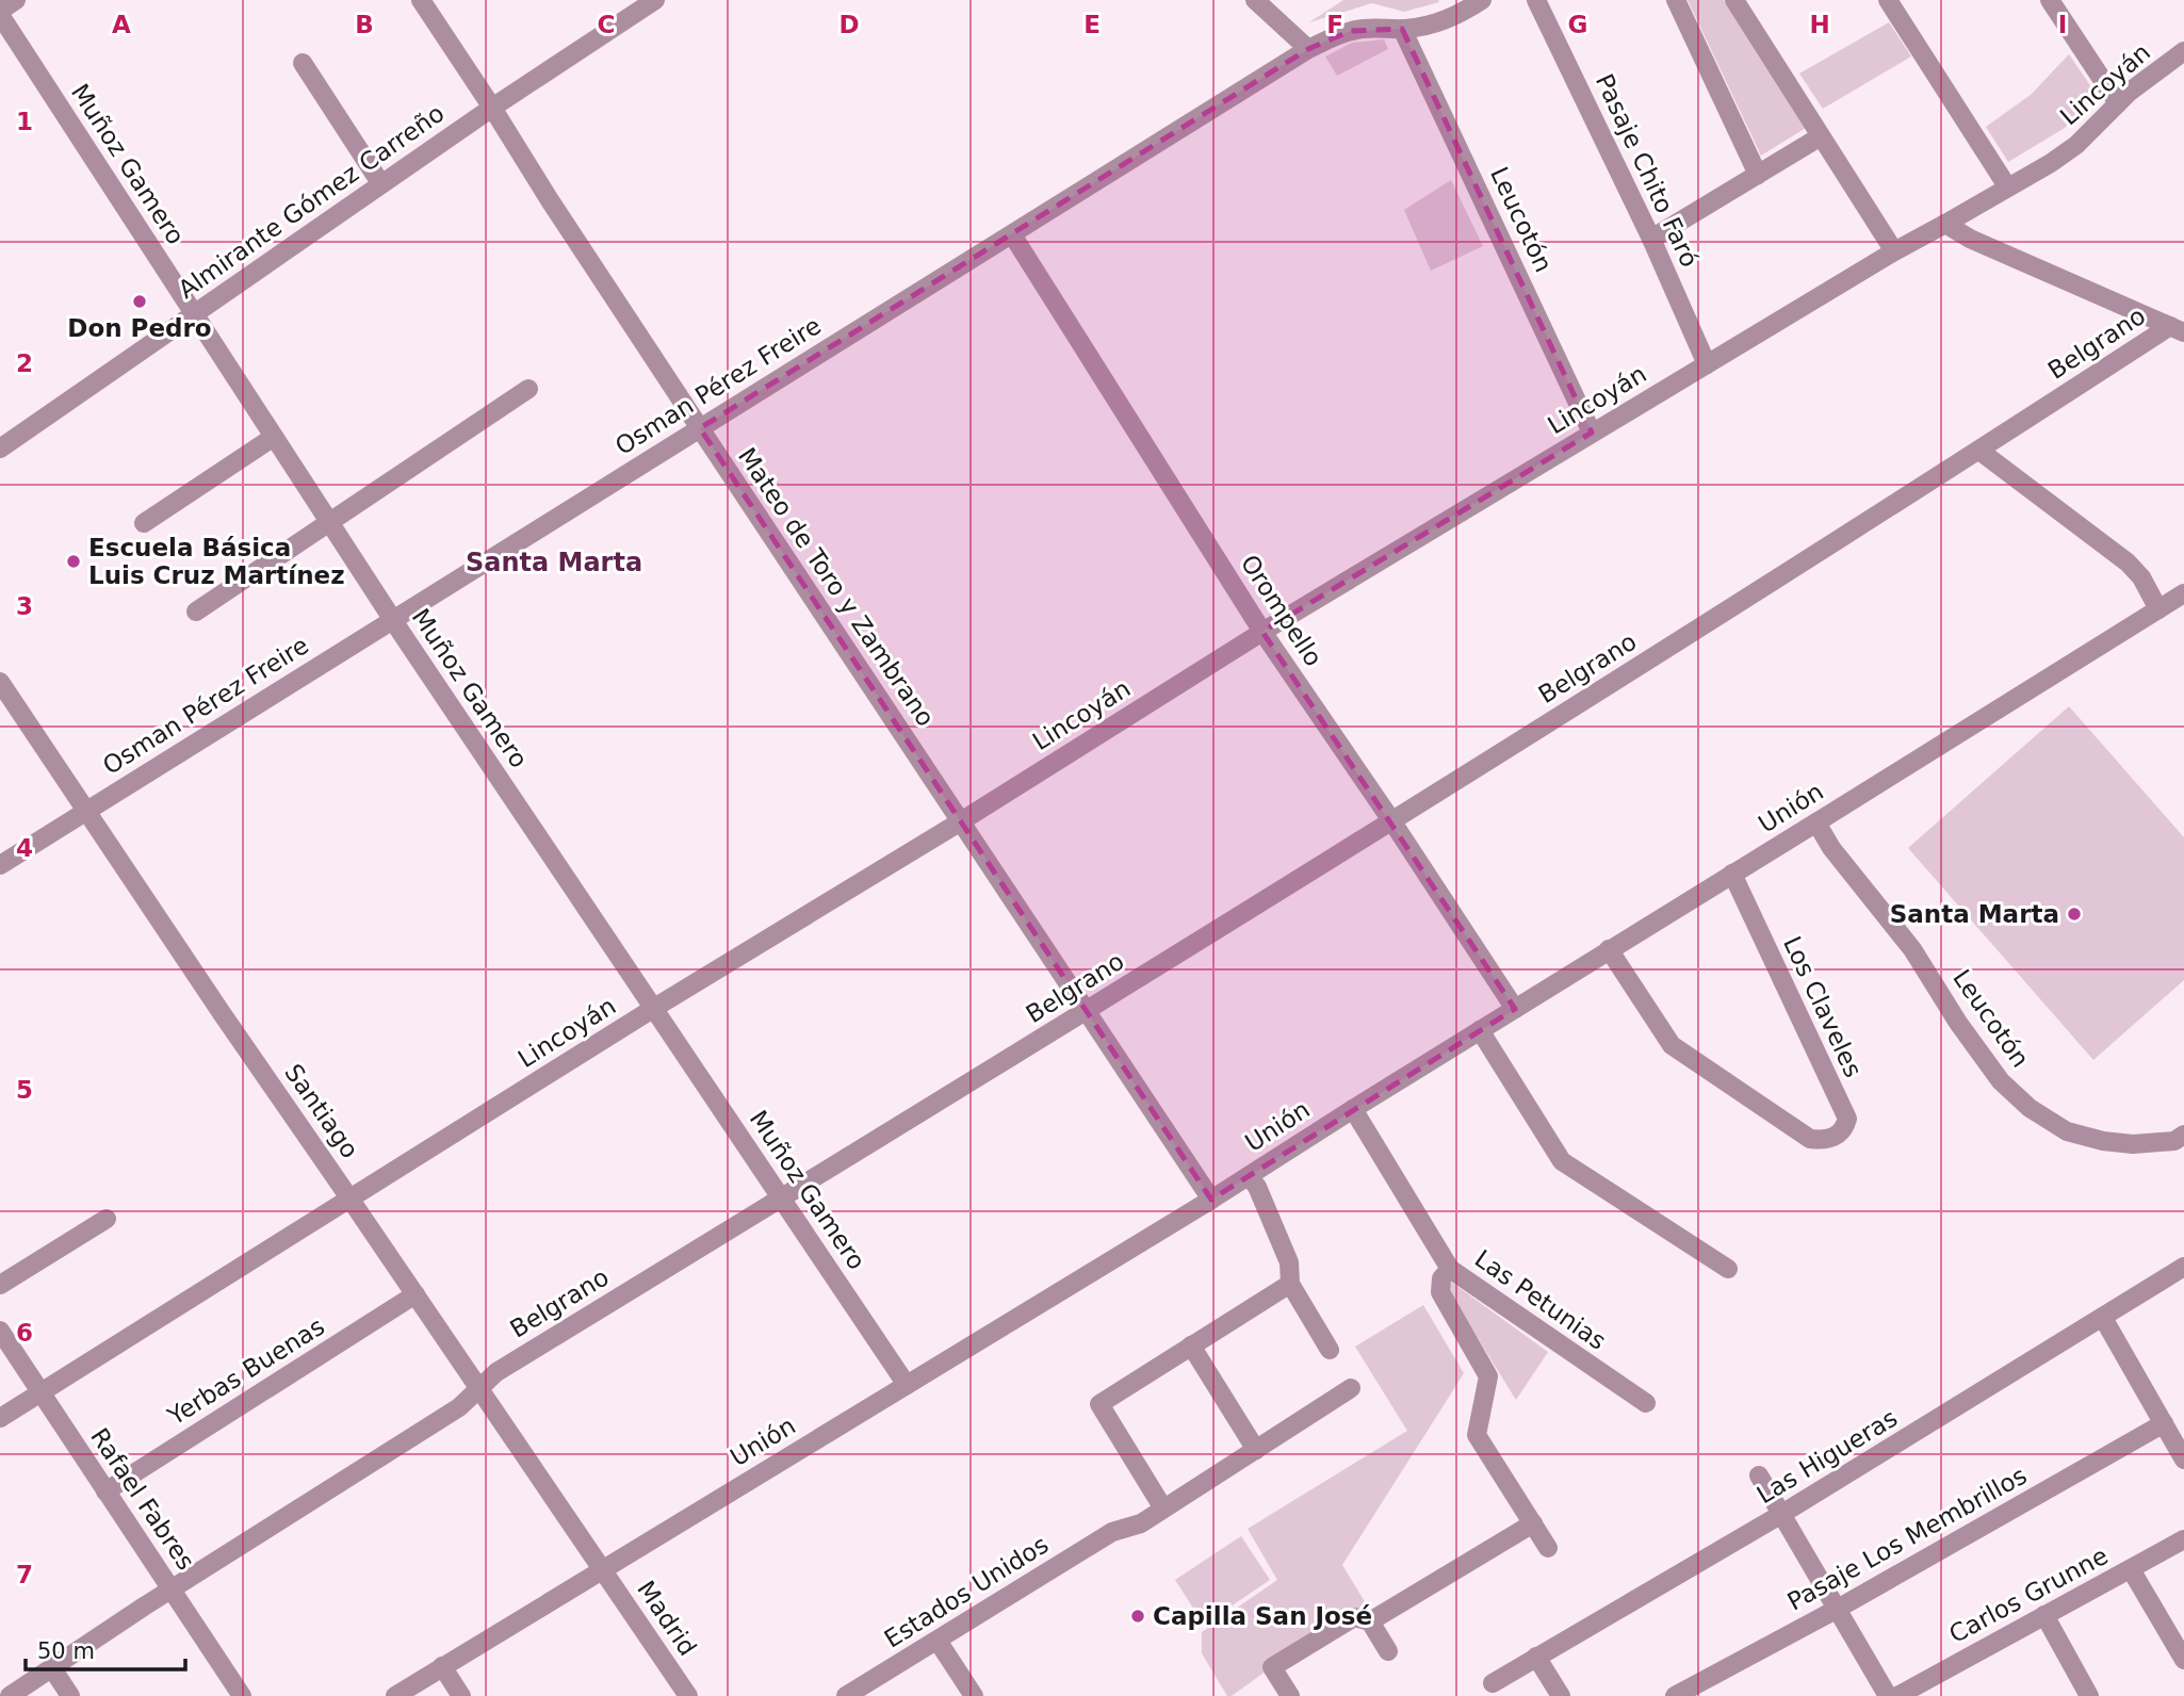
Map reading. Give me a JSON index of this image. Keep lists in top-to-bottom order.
{
  "streets": {
    "street": [
      "Lincoyán",
      "Muñoz Gamero",
      "Pasaje Chito Faró",
      "Almirante Gómez Carreño",
      "Leucotón",
      "Belgrano",
      "Osman Pérez Freire",
      "Mateo de Toro y Zambrano",
      "Orompello",
      "Unión",
      "Los Claveles",
      "Santiago",
      "Las Petunias",
      "Yerbas Buenas",
      "Las Higueras",
      "Rafael Fabres",
      "Pasaje Los Membrillos",
      "Estados Unidos",
      "Carlos Grunne",
      "Madrid"
    ]
  },
  "crossings": [
    ["Lincoyán", "Muñoz Gamero"],
    ["Lincoyán", "Pasaje Chito Faró"],
    ["Lincoyán", "Leucotón"],
    ["Lincoyán", "Mateo de Toro y Zambrano"],
    ["Lincoyán", "Orompello"],
    ["Lincoyán", "Santiago"],
    ["Lincoyán", "Rafael Fabres"],
    ["Muñoz Gamero", "Almirante Gómez Carreño"],
    ["Muñoz Gamero", "Belgrano"],
    ["Muñoz Gamero", "Osman Pérez Freire"],
    ["Muñoz Gamero", "Unión"],
    ["Almirante Gómez Carreño", "Mateo de Toro y Zambrano"],
    ["Leucotón", "Osman Pérez Freire"],
    ["Leucotón", "Unión"],
    ["Belgrano", "Mateo de Toro y Zambrano"],
    ["Belgrano", "Orompello"],
    ["Belgrano", "Santiago"],
    ["Belgrano", "Rafael Fabres"],
    ["Osman Pérez Freire", "Mateo de Toro y Zambrano"],
    ["Osman Pérez Freire", "Orompello"],
    ["Osman Pérez Freire", "Santiago"],
    ["Mateo de Toro y Zambrano", "Unión"],
    ["Orompello", "Unión"],
    ["Unión", "Los Claveles"],
    ["Unión", "Santiago"],
    ["Unión", "Las Petunias"],
    ["Unión", "Madrid"],
    ["Santiago", "Yerbas Buenas"],
    ["Santiago", "Madrid"],
    ["Yerbas Buenas", "Rafael Fabres"]
  ],
  "districts": ["Santa Marta"],
  "places": [
    "Don Pedro",
    "Escuela Básica Luis Cruz Martínez",
    "Santa Marta",
    "Capilla San José"
  ],
  "scale_bar": "50 m",
  "grid": {
    "columns": [
      "A",
      "B",
      "C",
      "D",
      "E",
      "F",
      "G",
      "H",
      "I"
    ],
    "rows": [
      "1",
      "2",
      "3",
      "4",
      "5",
      "6",
      "7"
    ]
  }
}
